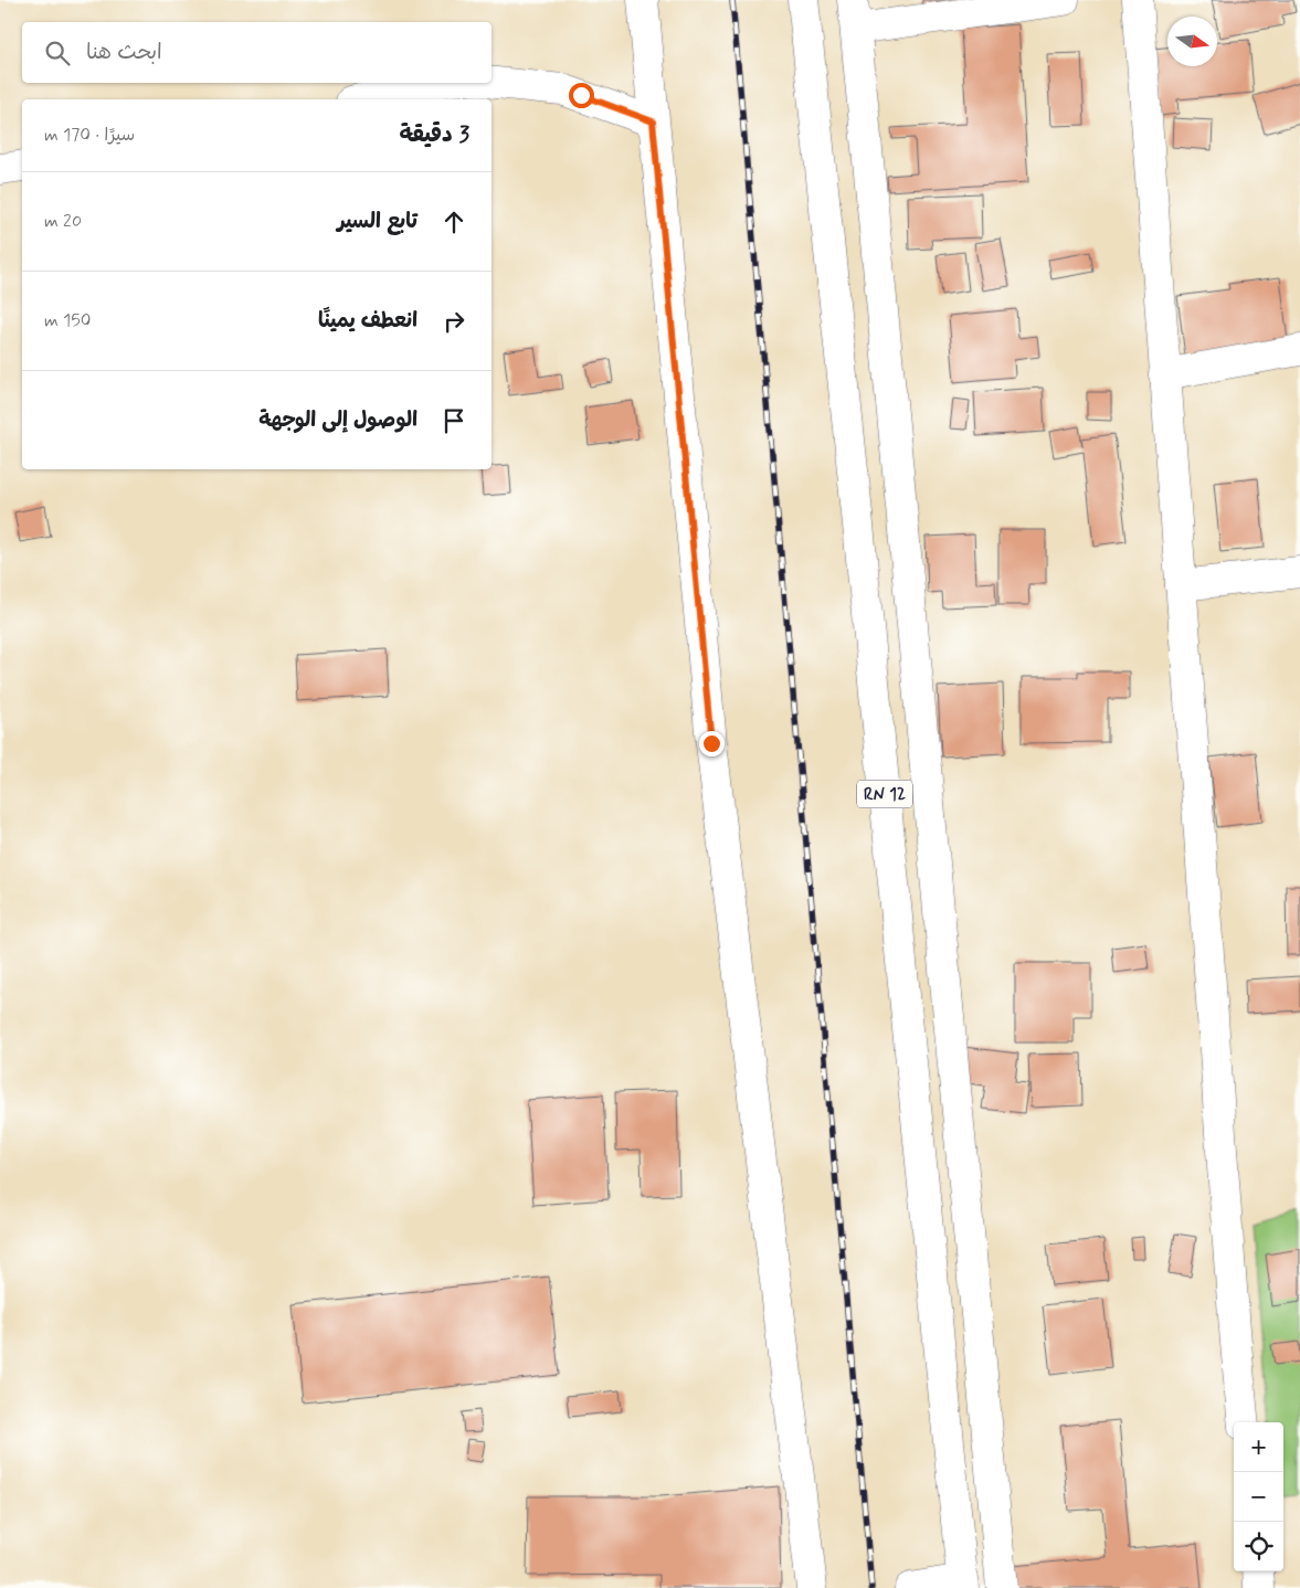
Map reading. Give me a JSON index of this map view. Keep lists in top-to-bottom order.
{
  "streets": {
    "main road": ["RN 12"]
  },
  "north": "right",
  "page": {
    "search": "ابحث هنا",
    "heading": ["3 دقيقة", "سيرًا · 170 m"],
    "list": [
      ["تابع السير", "20 m"],
      ["انعطف يمينًا", "150 m"],
      "الوصول إلى الوجهة"
    ],
    "map_buttons": ["+", "−"]
  }
}
